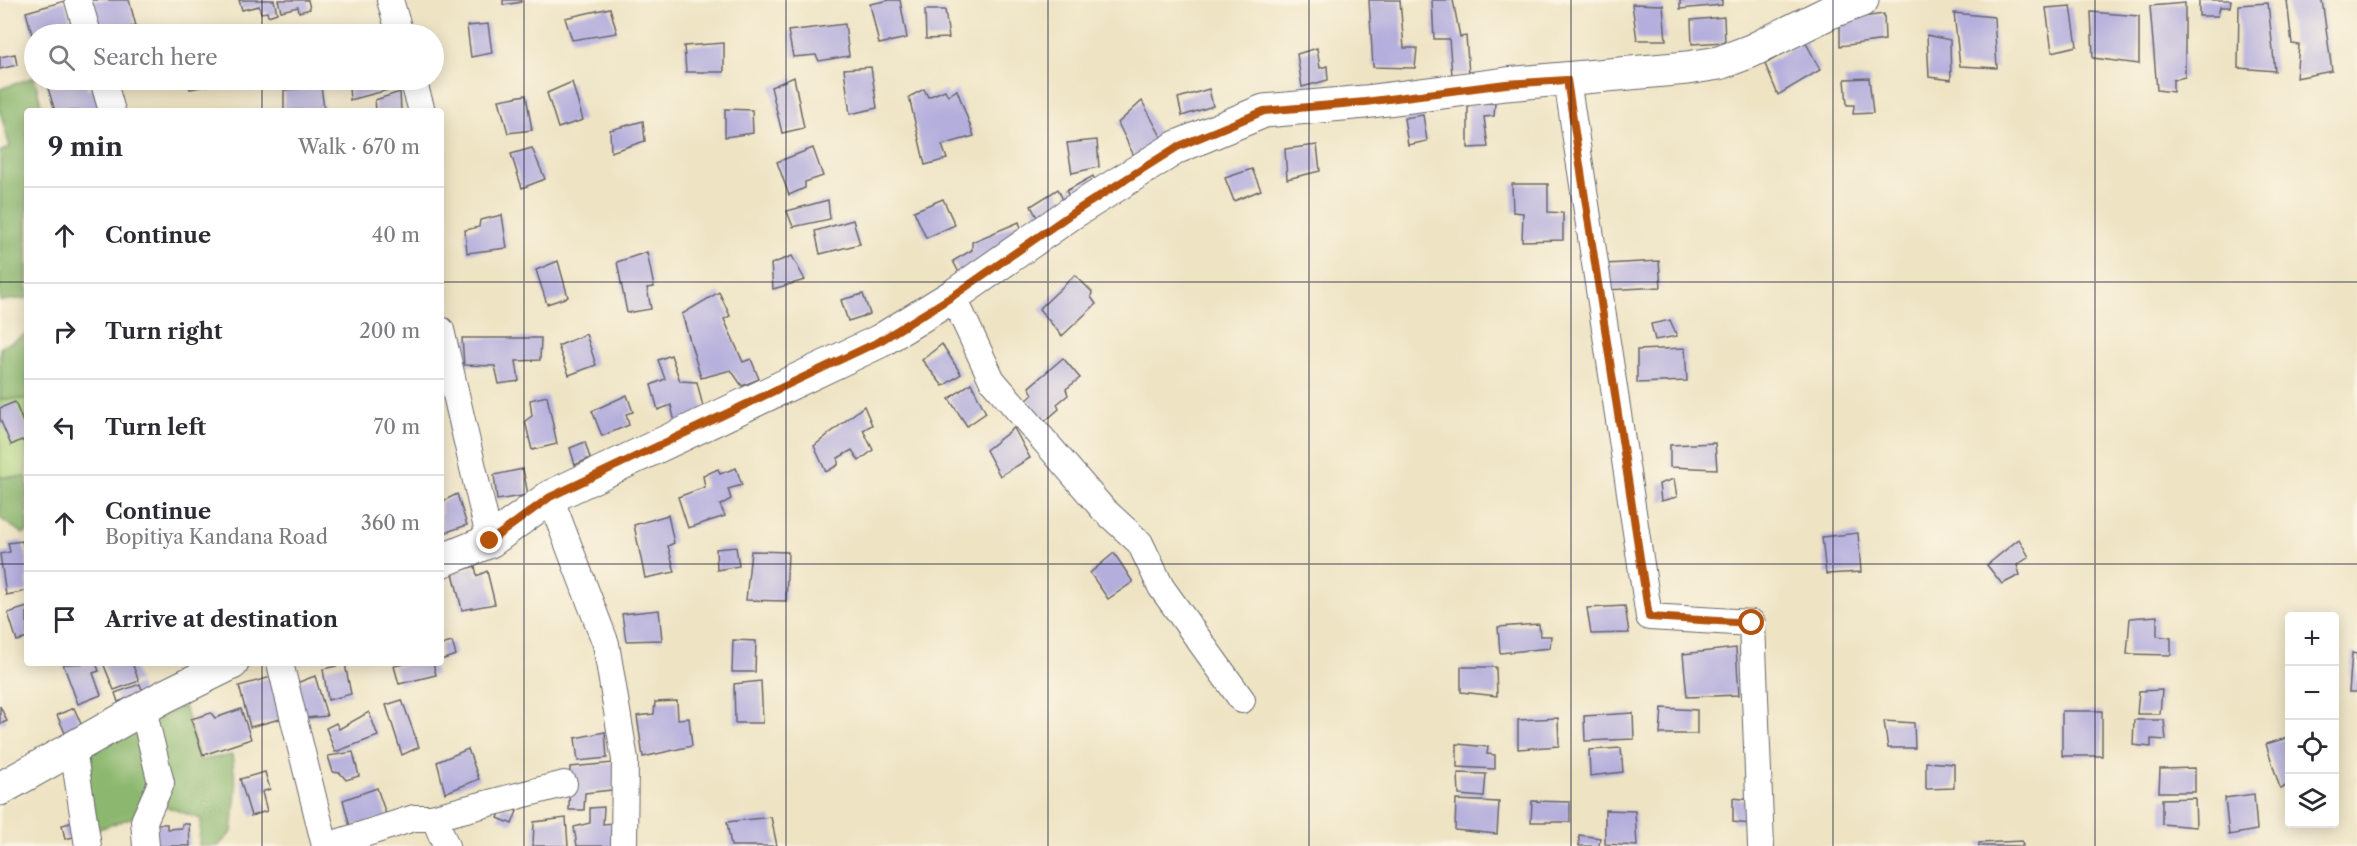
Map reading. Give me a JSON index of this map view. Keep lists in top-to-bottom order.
{
  "page": {
    "search": "Search here",
    "heading": ["9 min", "Walk · 670 m"],
    "list": [
      ["Continue", "40 m"],
      ["Turn right", "200 m"],
      ["Turn left", "70 m"],
      ["Continue", "Bopitiya Kandana Road", "360 m"],
      "Arrive at destination"
    ],
    "map_buttons": ["+", "−"]
  }
}
